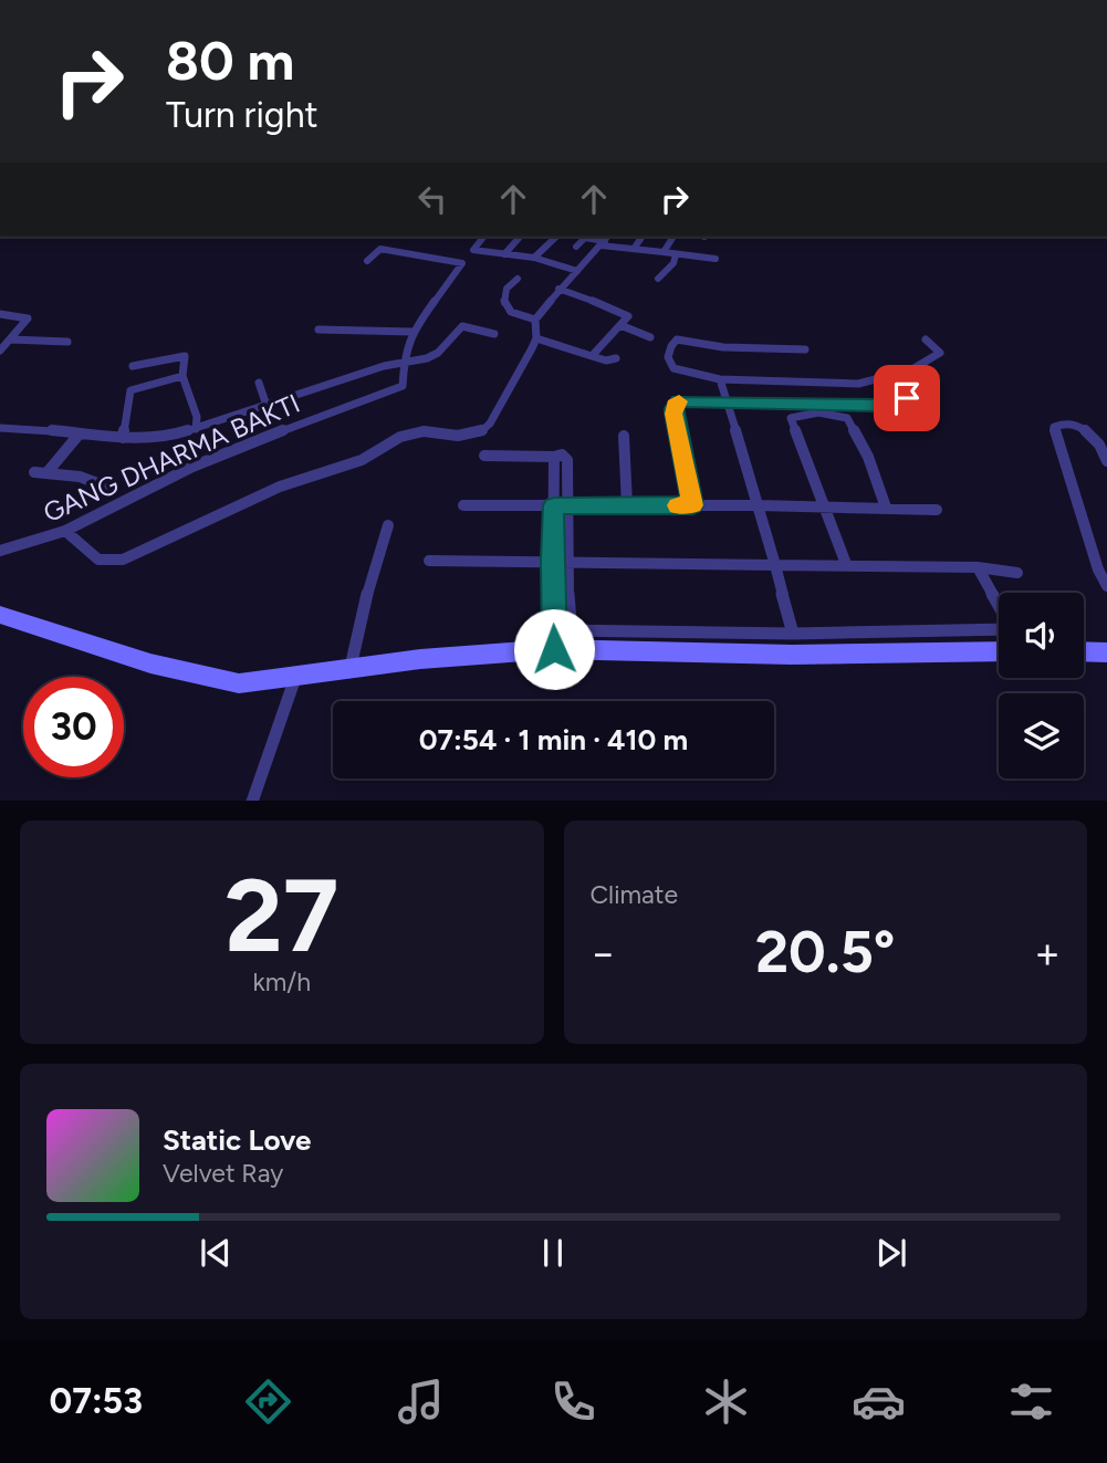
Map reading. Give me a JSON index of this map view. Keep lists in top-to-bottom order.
{
  "streets": {
    "street": ["GANG DHARMA BAKTI"]
  },
  "page": {
    "turn": ["80 m", "Turn right"],
    "limit": "30",
    "trip": "07:54 · 1 min · 410 m",
    "tile": [
      ["27", "km/h"],
      "Climate"
    ],
    "heat": ["−", "20.5°", "+"],
    "song": ["Static Love", "Velvet Ray"],
    "tabs": "07:53"
  }
}
